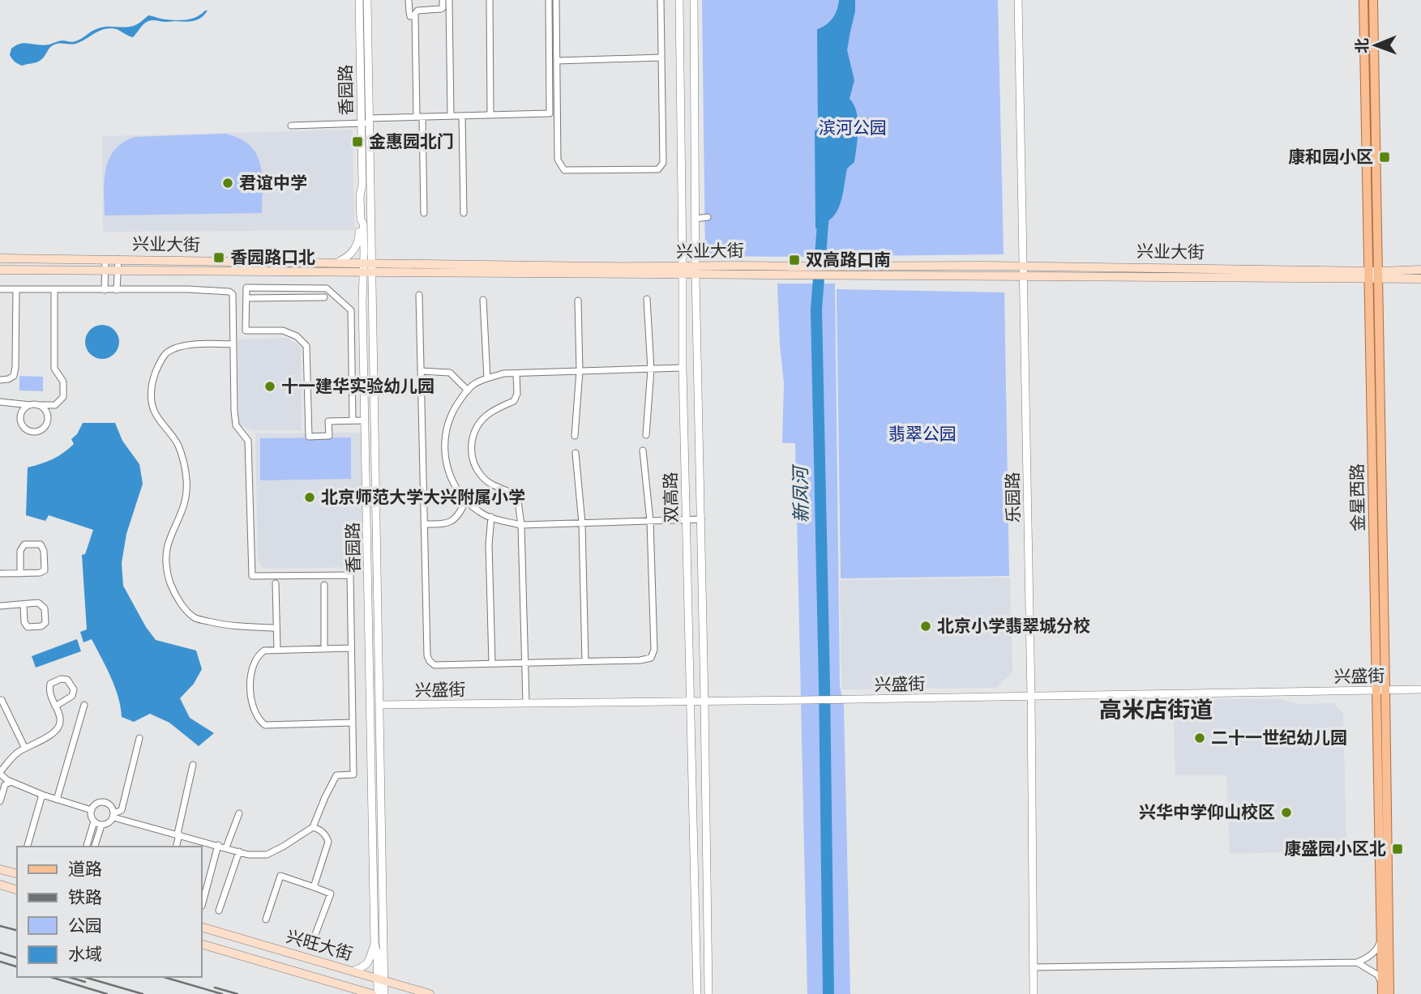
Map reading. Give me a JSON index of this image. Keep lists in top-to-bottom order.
{
  "streets": {
    "main road": ["兴业大街", "金星西路", "兴旺大街"],
    "street": [
      "香园路",
      "双高路",
      "乐园路",
      "兴盛街"
    ]
  },
  "crossings": [
    ["香园路", "兴业大街"],
    ["香园路", "兴盛街"],
    ["香园路", "兴旺大街"],
    ["兴业大街", "双高路"],
    ["兴业大街", "乐园路"],
    ["兴业大街", "金星西路"],
    ["双高路", "兴盛街"],
    ["乐园路", "兴盛街"],
    ["金星西路", "兴盛街"]
  ],
  "districts": ["高米店街道"],
  "water": ["新凤河"],
  "parks": ["滨河公园", "翡翠公园"],
  "places": {
    "transit": [
      "金惠园北门",
      "康和园小区",
      "香园路口北",
      "双高路口南",
      "康盛园小区北"
    ],
    "other": [
      "君谊中学",
      "十一建华实验幼儿园",
      "北京师范大学大兴附属小学",
      "北京小学翡翠城分校",
      "二十一世纪幼儿园",
      "兴华中学仰山校区"
    ]
  },
  "legend": [
    "道路",
    "铁路",
    "公园",
    "水域"
  ],
  "north": "left"
}
